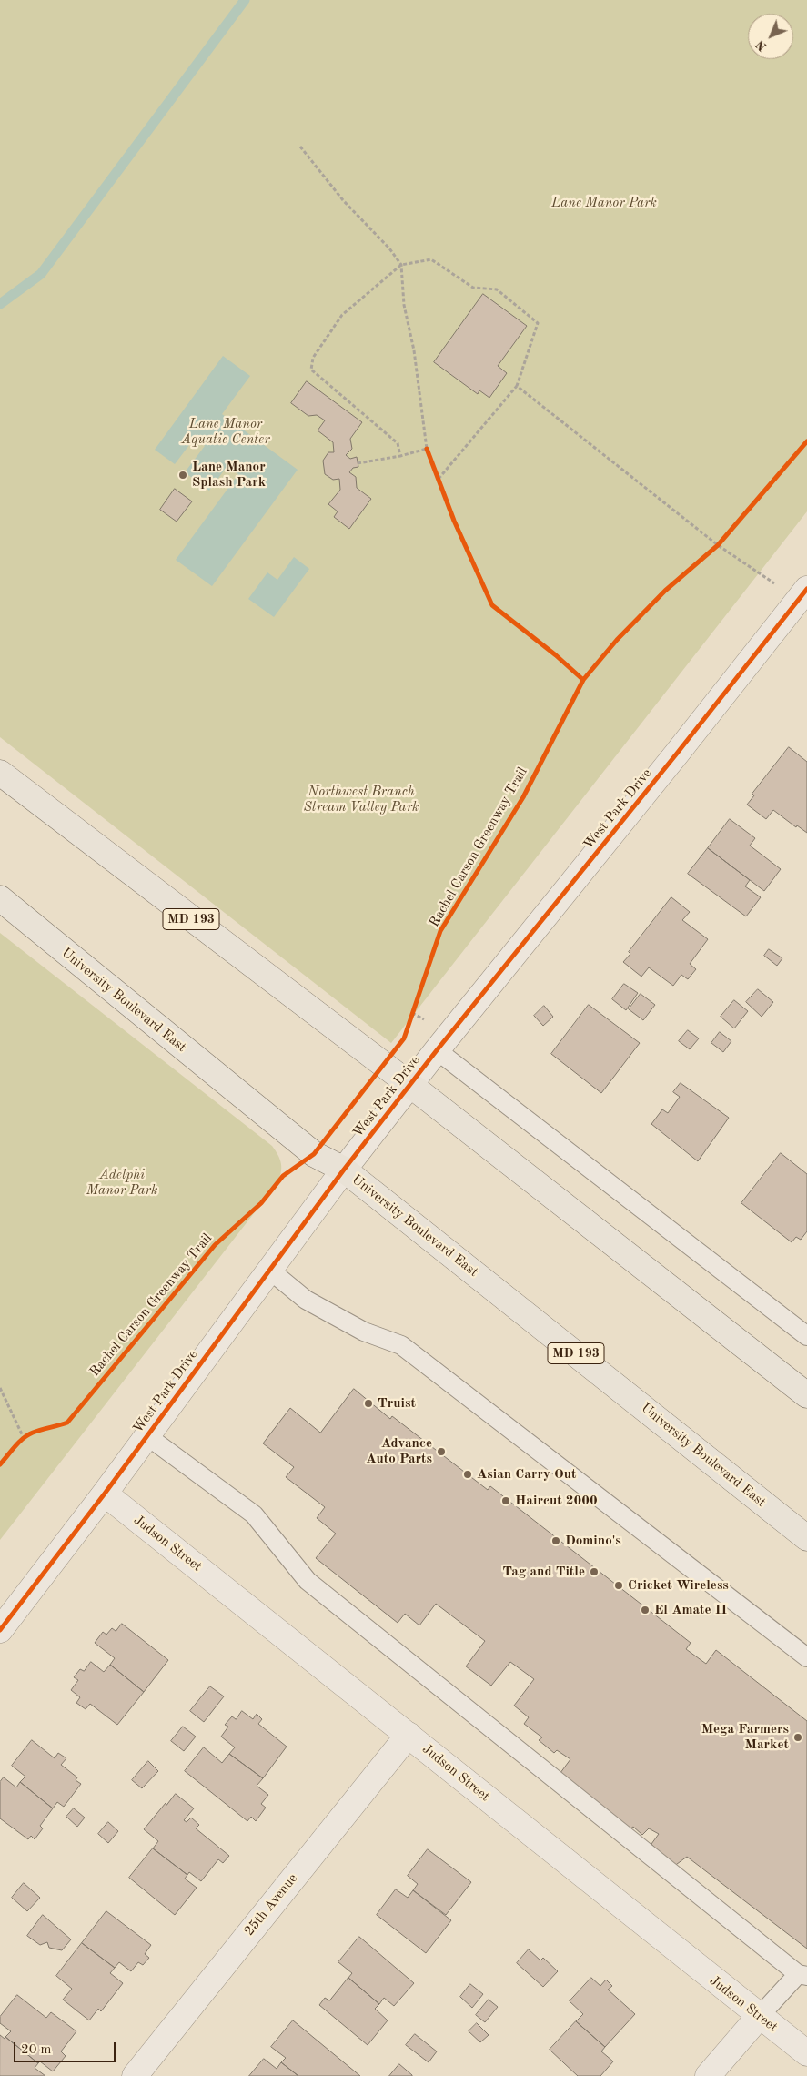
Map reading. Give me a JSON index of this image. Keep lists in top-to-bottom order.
{
  "streets": {
    "main road": ["MD 193", "University Boulevard East"],
    "street": ["West Park Drive", "Judson Street", "25th Avenue"],
    "cycle path": ["Rachel Carson Greenway Trail"]
  },
  "crossings": [
    ["West Park Drive", "MD 193"],
    ["West Park Drive", "University Boulevard East"],
    ["West Park Drive", "Judson Street"],
    ["Judson Street", "25th Avenue"]
  ],
  "parks": [
    "Lane Manor Park",
    "Lane Manor Aquatic Center",
    "Northwest Branch Stream Valley Park",
    "Adelphi Manor Park"
  ],
  "places": [
    "Lane Manor Splash Park",
    "Truist",
    "Advance Auto Parts",
    "Asian Carry Out",
    "Haircut 2000",
    "Domino's",
    "Tag and Title",
    "Cricket Wireless",
    "El Amate II",
    "Mega Farmers Market"
  ],
  "scale_bar": "20 m",
  "north": "bottom left"
}
